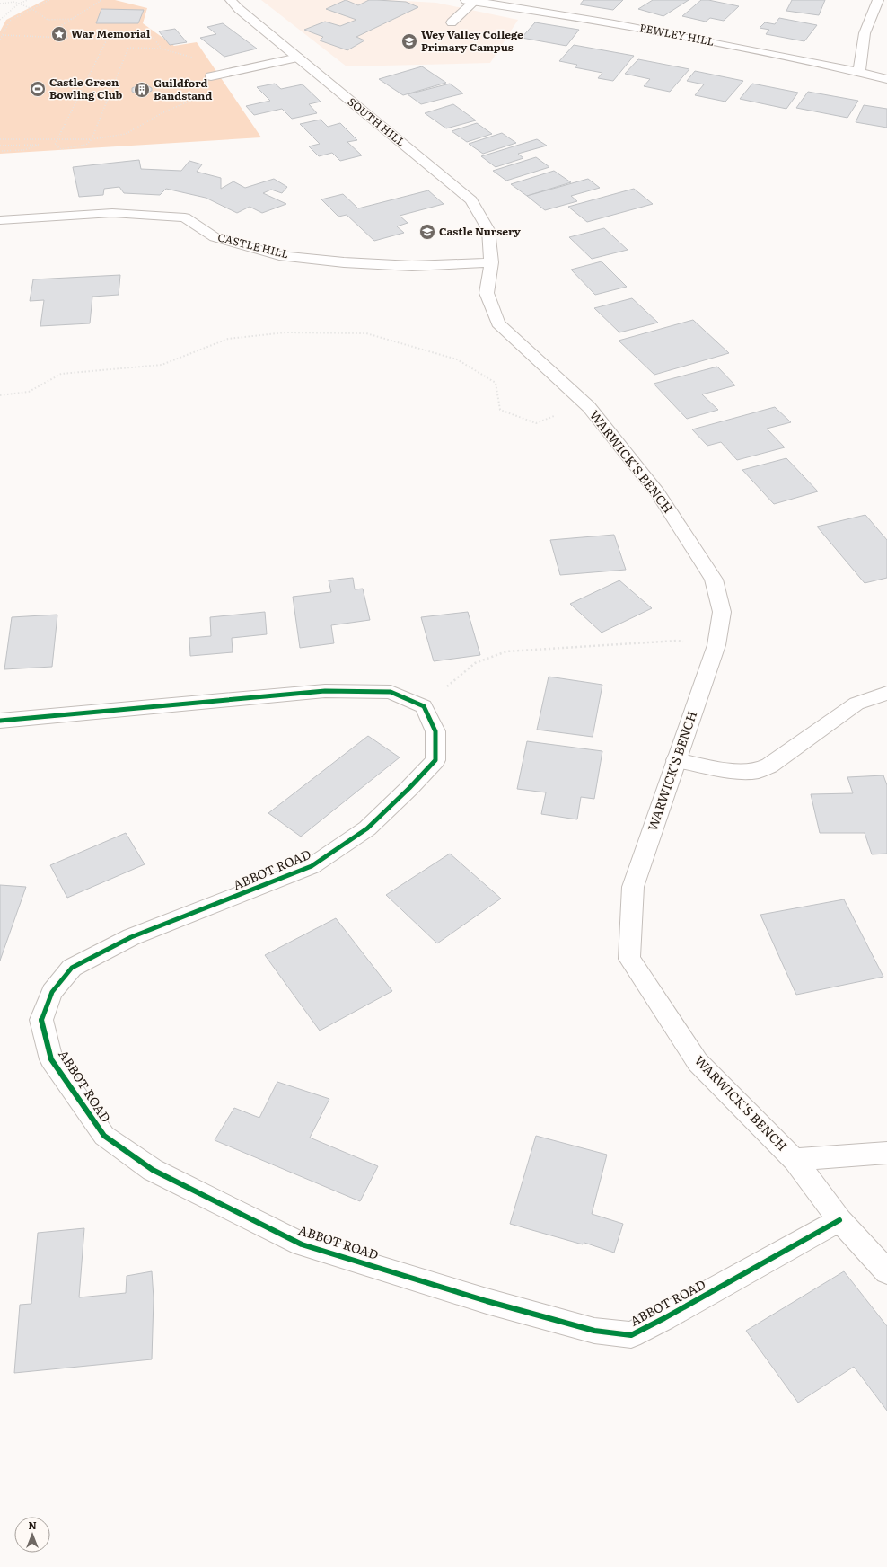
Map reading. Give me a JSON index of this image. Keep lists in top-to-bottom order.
{
  "streets": {
    "street": [
      "PEWLEY HILL",
      "SOUTH HILL",
      "CASTLE HILL",
      "WARWICK'S BENCH",
      "ABBOT ROAD"
    ]
  },
  "crossings": [
    ["SOUTH HILL", "CASTLE HILL"],
    ["SOUTH HILL", "WARWICK'S BENCH"],
    ["CASTLE HILL", "WARWICK'S BENCH"],
    ["WARWICK'S BENCH", "ABBOT ROAD"]
  ],
  "places": {
    "place": ["War Memorial"],
    "school or university": ["Wey Valley College Primary Campus", "Castle Nursery"],
    "sports": ["Castle Green Bowling Club"],
    "building": ["Guildford Bandstand"]
  },
  "north": "top"
}
